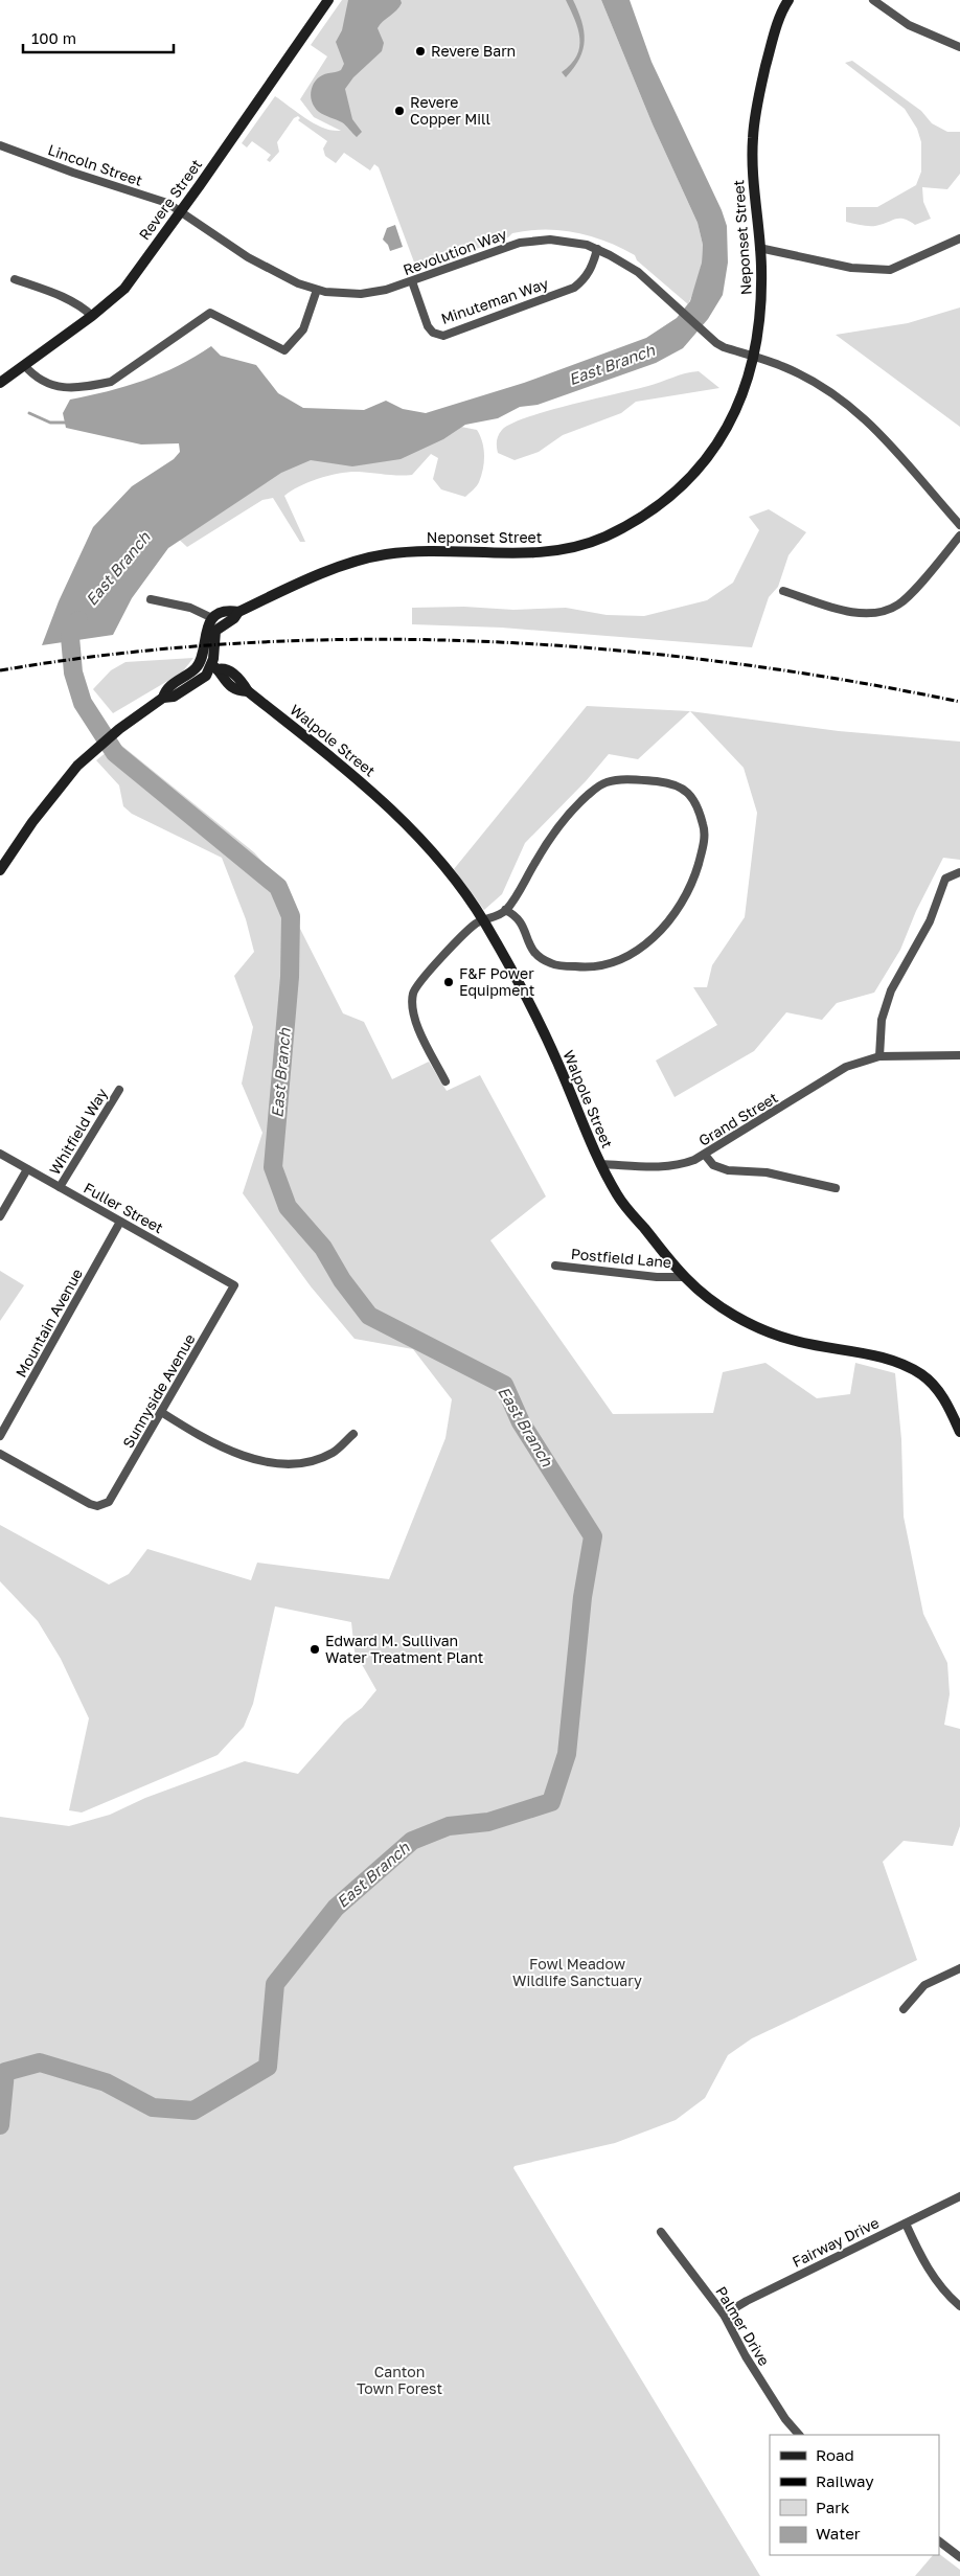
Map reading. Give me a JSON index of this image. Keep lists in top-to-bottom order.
{
  "streets": {
    "main road": ["Revere Street", "Neponset Street", "Walpole Street"],
    "street": [
      "Lincoln Street",
      "Revolution Way",
      "Minuteman Way",
      "Grand Street",
      "Whitfield Way",
      "Fuller Street",
      "Postfield Lane",
      "Mountain Avenue",
      "Sunnyside Avenue",
      "Fairway Drive",
      "Palmer Drive"
    ]
  },
  "crossings": [
    ["Lincoln Street", "Revere Street"],
    ["Lincoln Street", "Revolution Way"],
    ["Revere Street", "Revolution Way"],
    ["Neponset Street", "Revolution Way"],
    ["Neponset Street", "Walpole Street"],
    ["Revolution Way", "Minuteman Way"],
    ["Walpole Street", "Grand Street"],
    ["Walpole Street", "Postfield Lane"],
    ["Whitfield Way", "Fuller Street"],
    ["Fuller Street", "Mountain Avenue"],
    ["Fuller Street", "Sunnyside Avenue"],
    ["Fairway Drive", "Palmer Drive"]
  ],
  "water": ["East Branch"],
  "parks": ["Fowl Meadow Wildlife Sanctuary", "Canton Town Forest"],
  "places": [
    "Revere Barn",
    "Revere Copper Mill",
    "F&F Power Equipment",
    "Edward M. Sullivan Water Treatment Plant"
  ],
  "legend": [
    "Road",
    "Railway",
    "Park",
    "Water"
  ],
  "scale_bar": "100 m"
}
